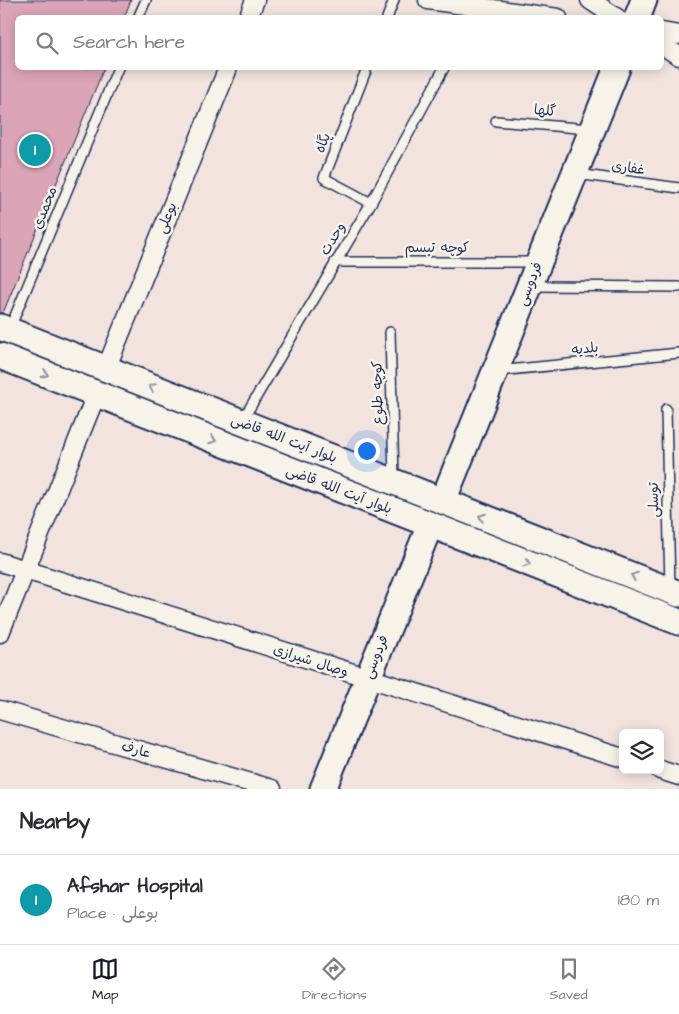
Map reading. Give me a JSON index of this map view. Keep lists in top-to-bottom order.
{
  "streets": {
    "main road": ["فردوسی", "بلوار آیت‌ الله قاضی", "بلوار آیت ‌الله قاضی"],
    "street": ["بوعلی", "وصال شیرازی", "عارف"],
    "lane": [
      "گلها",
      "پگاه",
      "غفاری",
      "محمدی",
      "وحدت",
      "کوچه تبسم",
      "بلدیه",
      "کوچه طلوع",
      "توسلی"
    ]
  },
  "crossings": [
    ["گلها", "فردوسی"],
    ["پگاه", "وحدت"],
    ["غفاری", "فردوسی"],
    ["محمدی", "بلوار آیت‌ الله قاضی"],
    ["بوعلی", "بلوار آیت‌ الله قاضی"],
    ["وحدت", "کوچه تبسم"],
    ["وحدت", "بلوار آیت‌ الله قاضی"],
    ["کوچه تبسم", "فردوسی"],
    ["فردوسی", "بلدیه"],
    ["فردوسی", "بلوار آیت‌ الله قاضی"],
    ["فردوسی", "بلوار آیت ‌الله قاضی"],
    ["فردوسی", "وصال شیرازی"],
    ["کوچه طلوع", "بلوار آیت‌ الله قاضی"],
    ["بلوار آیت‌ الله قاضی", "توسلی"]
  ],
  "one_way": ["بلوار آیت‌ الله قاضی", "بلوار آیت ‌الله قاضی"],
  "page": {
    "search": "Search here",
    "pins": "1",
    "heading": "Nearby",
    "list": [
      {
        "mark": "1",
        "name": "Afshar Hospital",
        "note": "Place · بوعلی",
        "value": "180 m"
      }
    ],
    "nav": ["Map", "Directions", "Saved"]
  }
}
